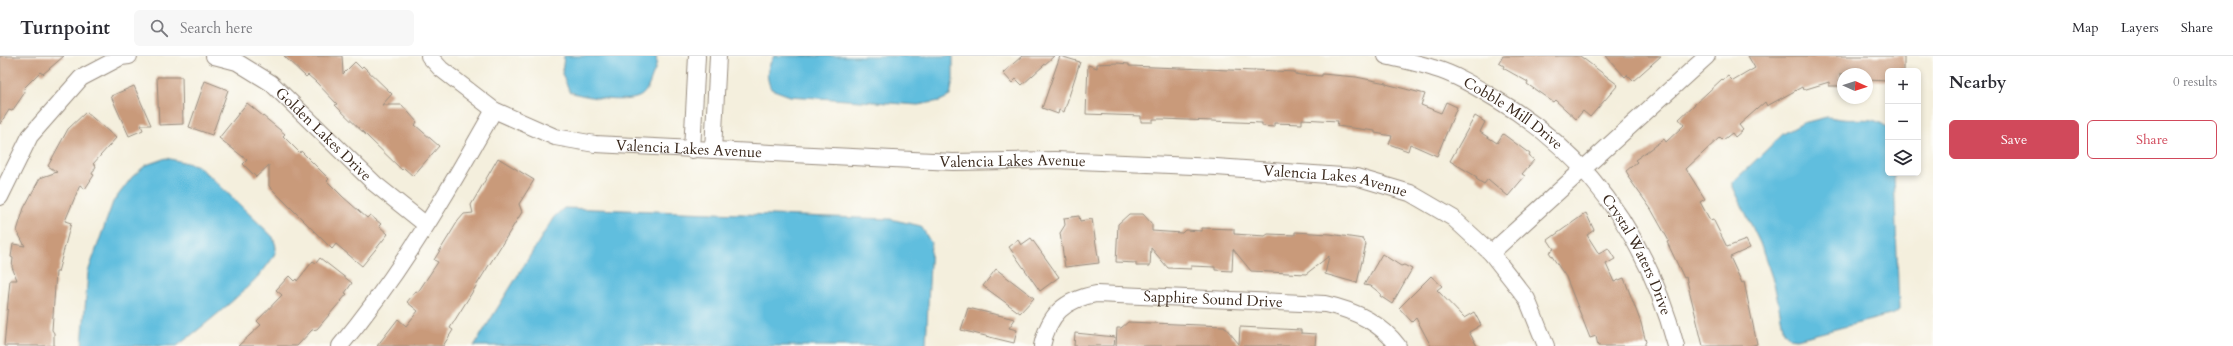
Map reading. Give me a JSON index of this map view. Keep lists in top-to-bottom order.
{
  "streets": {
    "street": [
      "Cobble Mill Drive",
      "Golden Lakes Drive",
      "Valencia Lakes Avenue",
      "Crystal Waters Drive",
      "Sapphire Sound Drive"
    ]
  },
  "crossings": [
    ["Cobble Mill Drive", "Crystal Waters Drive"]
  ],
  "north": "right",
  "page": {
    "header": "Turnpoint",
    "search": "Search here",
    "nav": ["Map", "Layers", "Share"],
    "heading": ["Nearby", "0 results"],
    "map_buttons": ["+", "−"],
    "buttons": ["Save", "Share"]
  }
}
